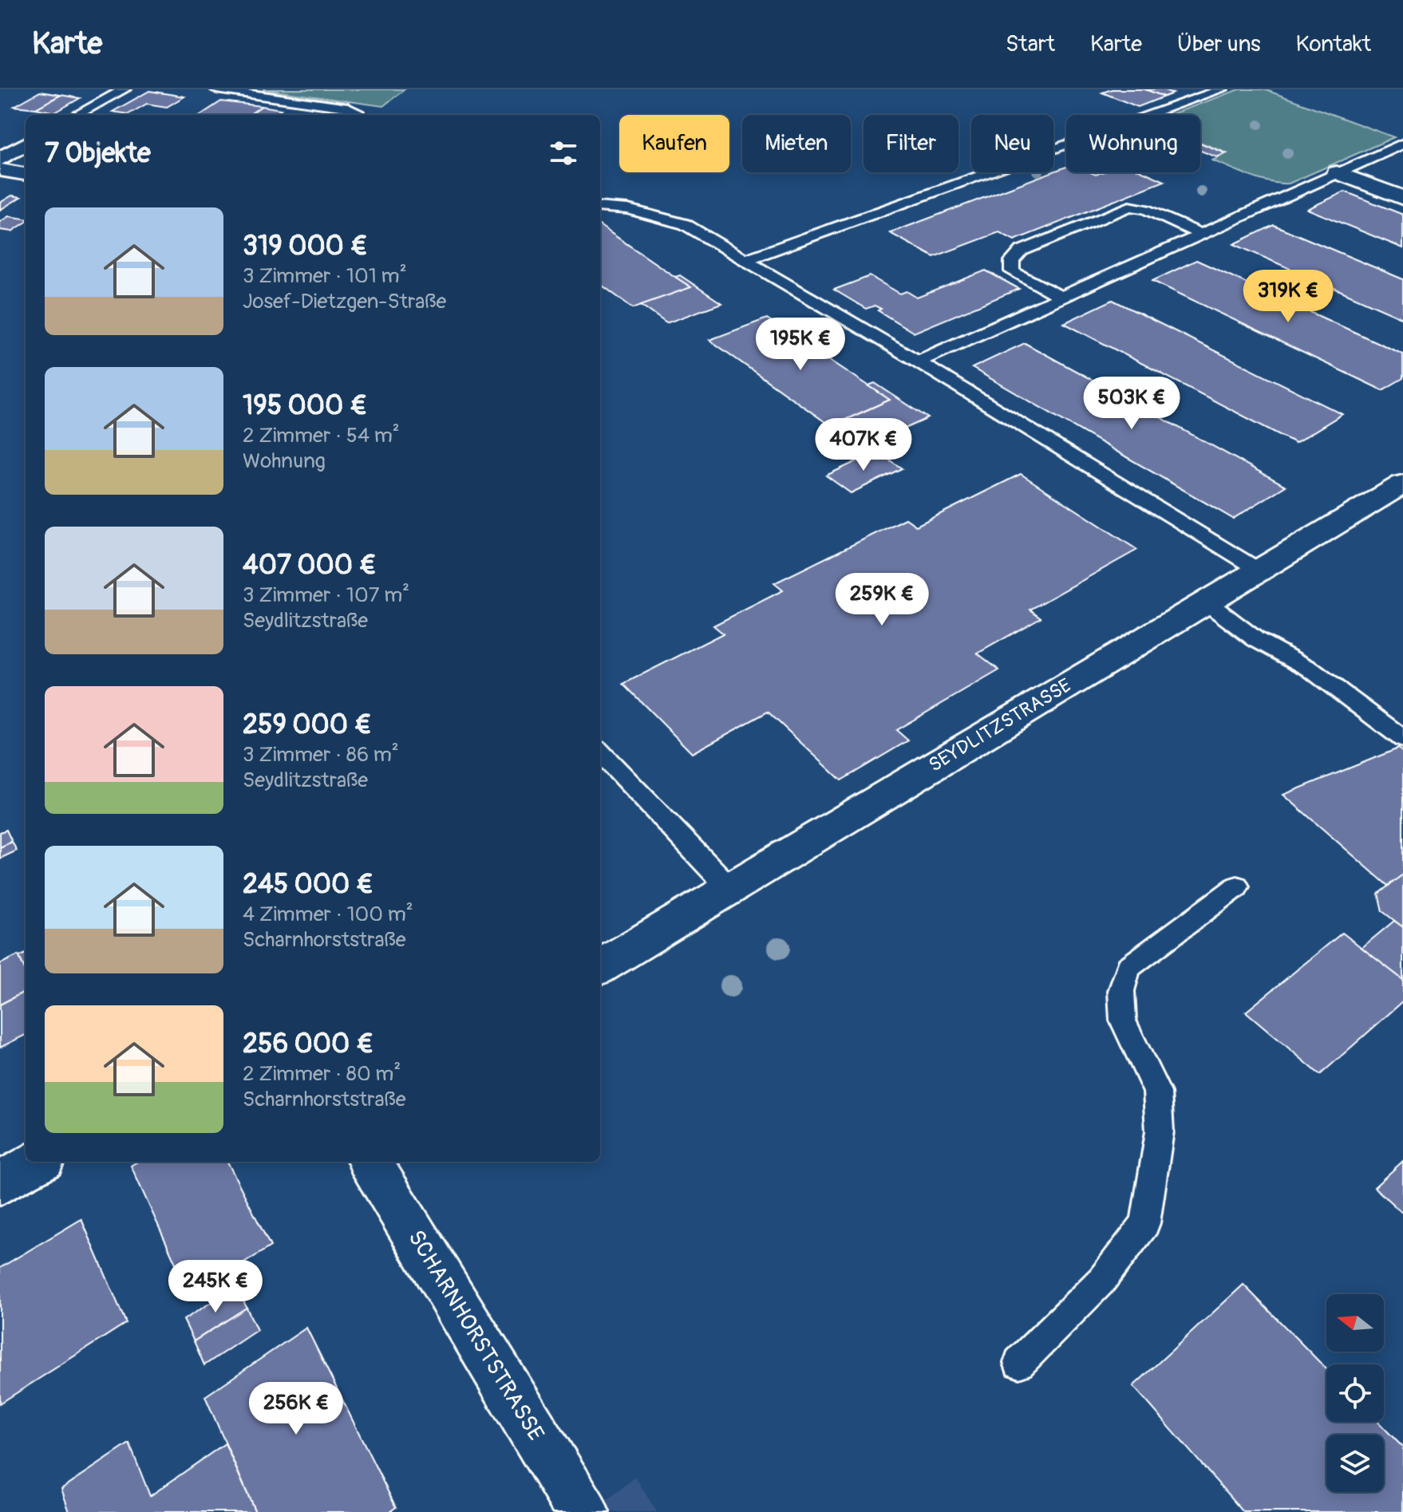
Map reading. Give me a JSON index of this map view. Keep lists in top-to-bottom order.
{
  "streets": {
    "street": ["SEYDLITZSTRASSE", "SCHARNHORSTSTRASSE"]
  },
  "north": "left",
  "page": {
    "header": "Karte",
    "nav": [
      "Start",
      "Karte",
      "Über uns",
      "Kontakt"
    ],
    "chip": [
      "Kaufen",
      "Mieten",
      "Filter",
      "Neu",
      "Wohnung"
    ],
    "heading": "7 Objekte",
    "list": [
      {
        "name": "319 000 €",
        "note": "3 Zimmer · 101 m² · Josef-Dietzgen-Straße"
      },
      {
        "name": "195 000 €",
        "note": "2 Zimmer · 54 m² · Wohnung"
      },
      {
        "name": "407 000 €",
        "note": "3 Zimmer · 107 m² · Seydlitzstraße"
      },
      {
        "name": "259 000 €",
        "note": "3 Zimmer · 86 m² · Seydlitzstraße"
      },
      {
        "name": "245 000 €",
        "note": "4 Zimmer · 100 m² · Scharnhorststraße"
      },
      {
        "name": "256 000 €",
        "note": "2 Zimmer · 80 m² · Scharnhorststraße"
      }
    ],
    "price": [
      "319K €",
      "195K €",
      "503K €",
      "407K €",
      "259K €",
      "245K €",
      "256K €"
    ]
  }
}
